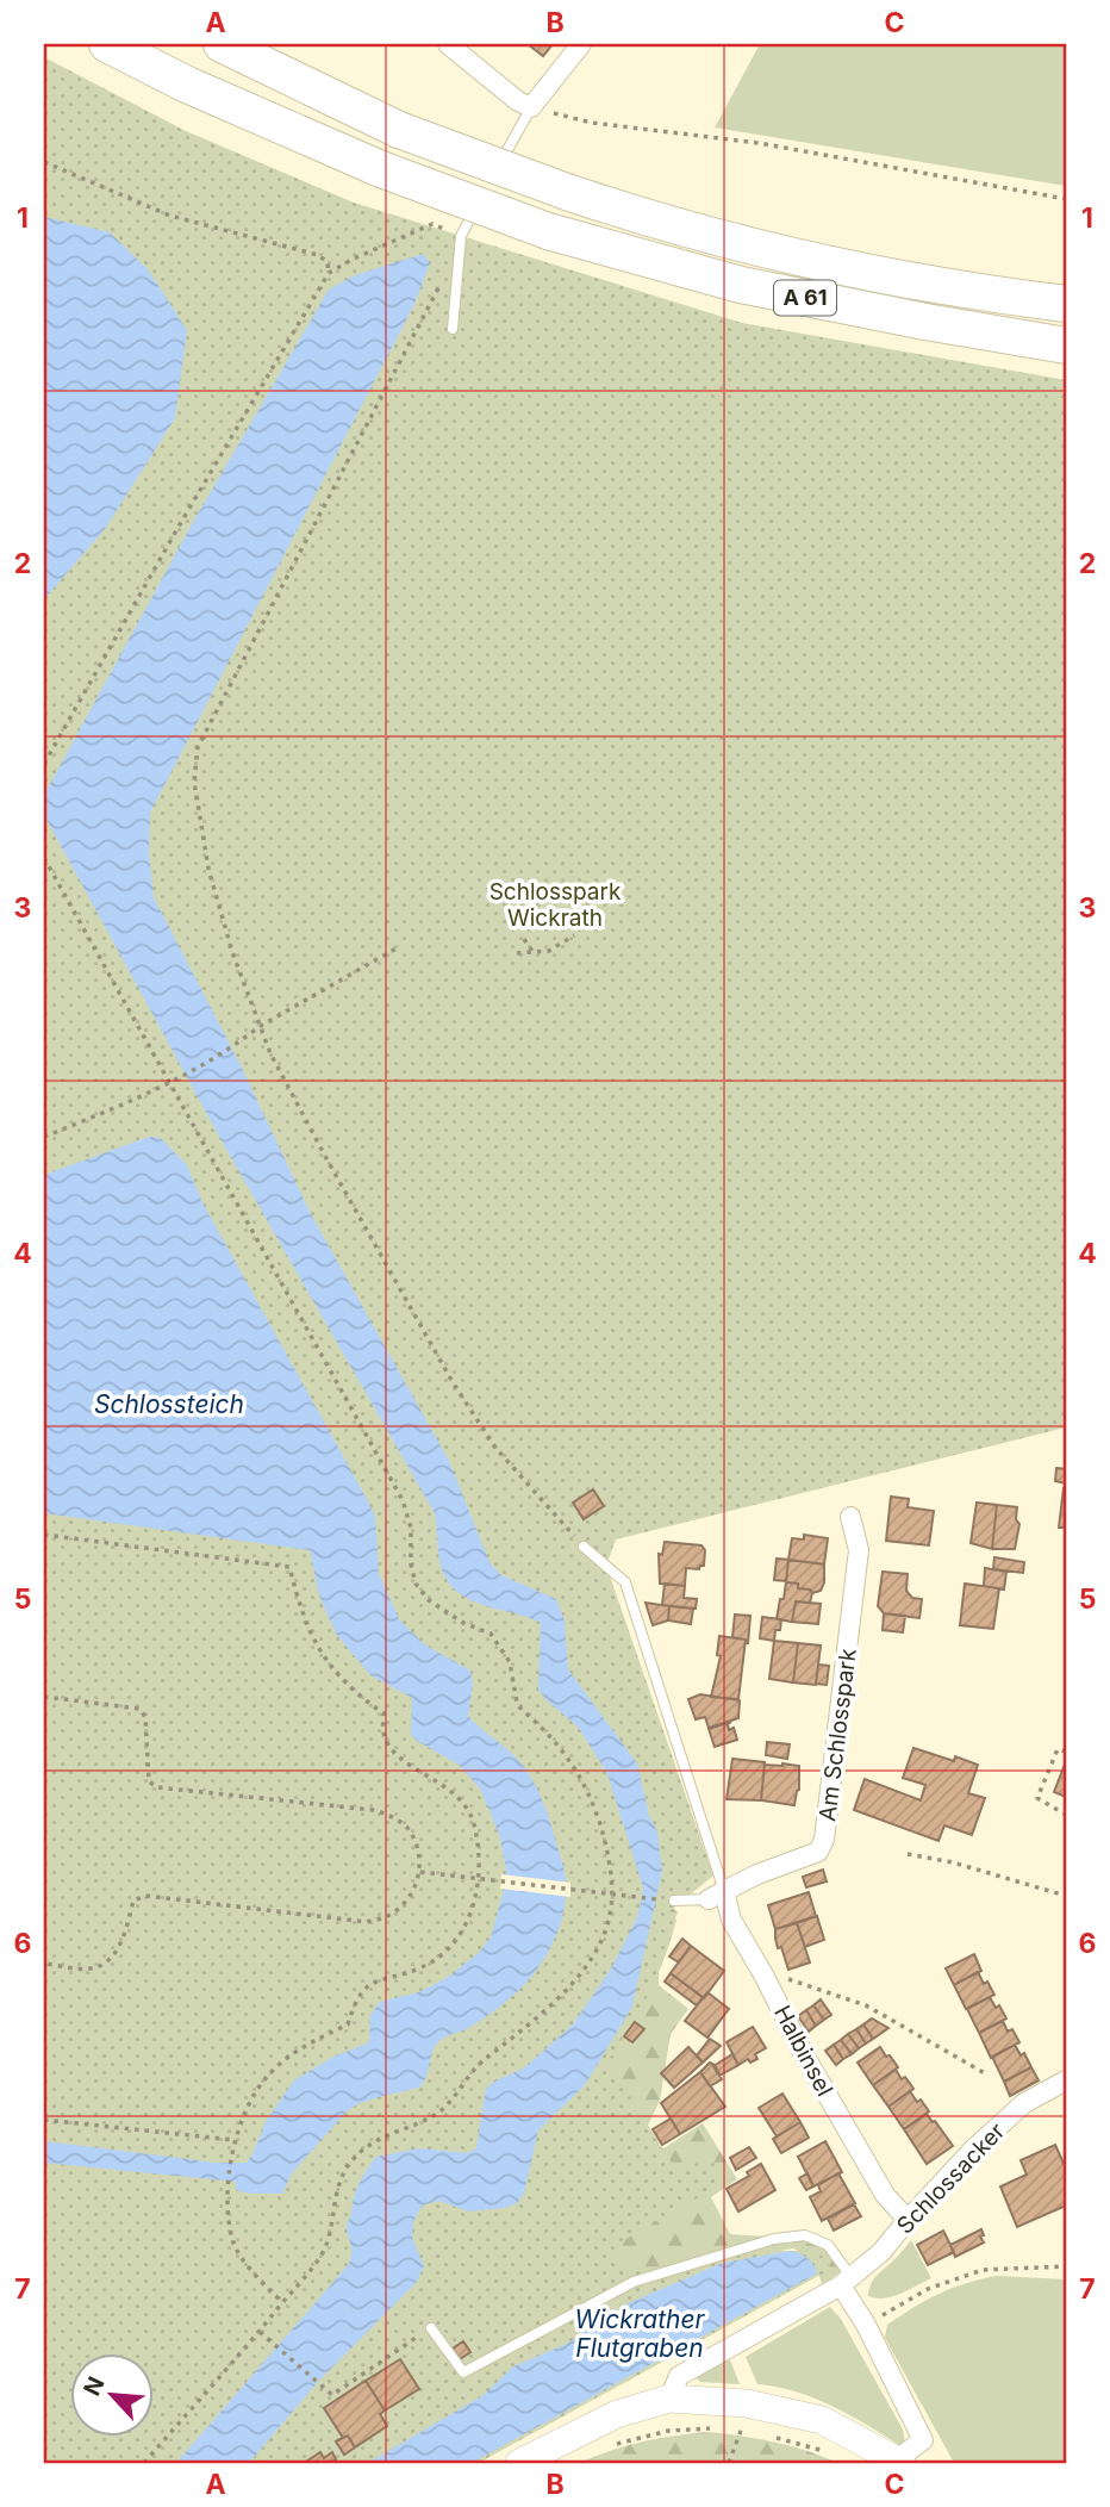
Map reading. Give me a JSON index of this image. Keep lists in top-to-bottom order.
{
  "streets": {
    "highway": ["A 61"],
    "street": ["Am Schlosspark", "Halbinsel", "Schlossacker"]
  },
  "crossings": [
    ["Am Schlosspark", "Halbinsel"],
    ["Halbinsel", "Schlossacker"]
  ],
  "water": ["Schlossteich", "Wickrather Flutgraben"],
  "parks": ["Schlosspark Wickrath"],
  "north": "top left",
  "grid": {
    "columns": ["A", "B", "C"],
    "rows": [
      "1",
      "2",
      "3",
      "4",
      "5",
      "6",
      "7"
    ]
  }
}
